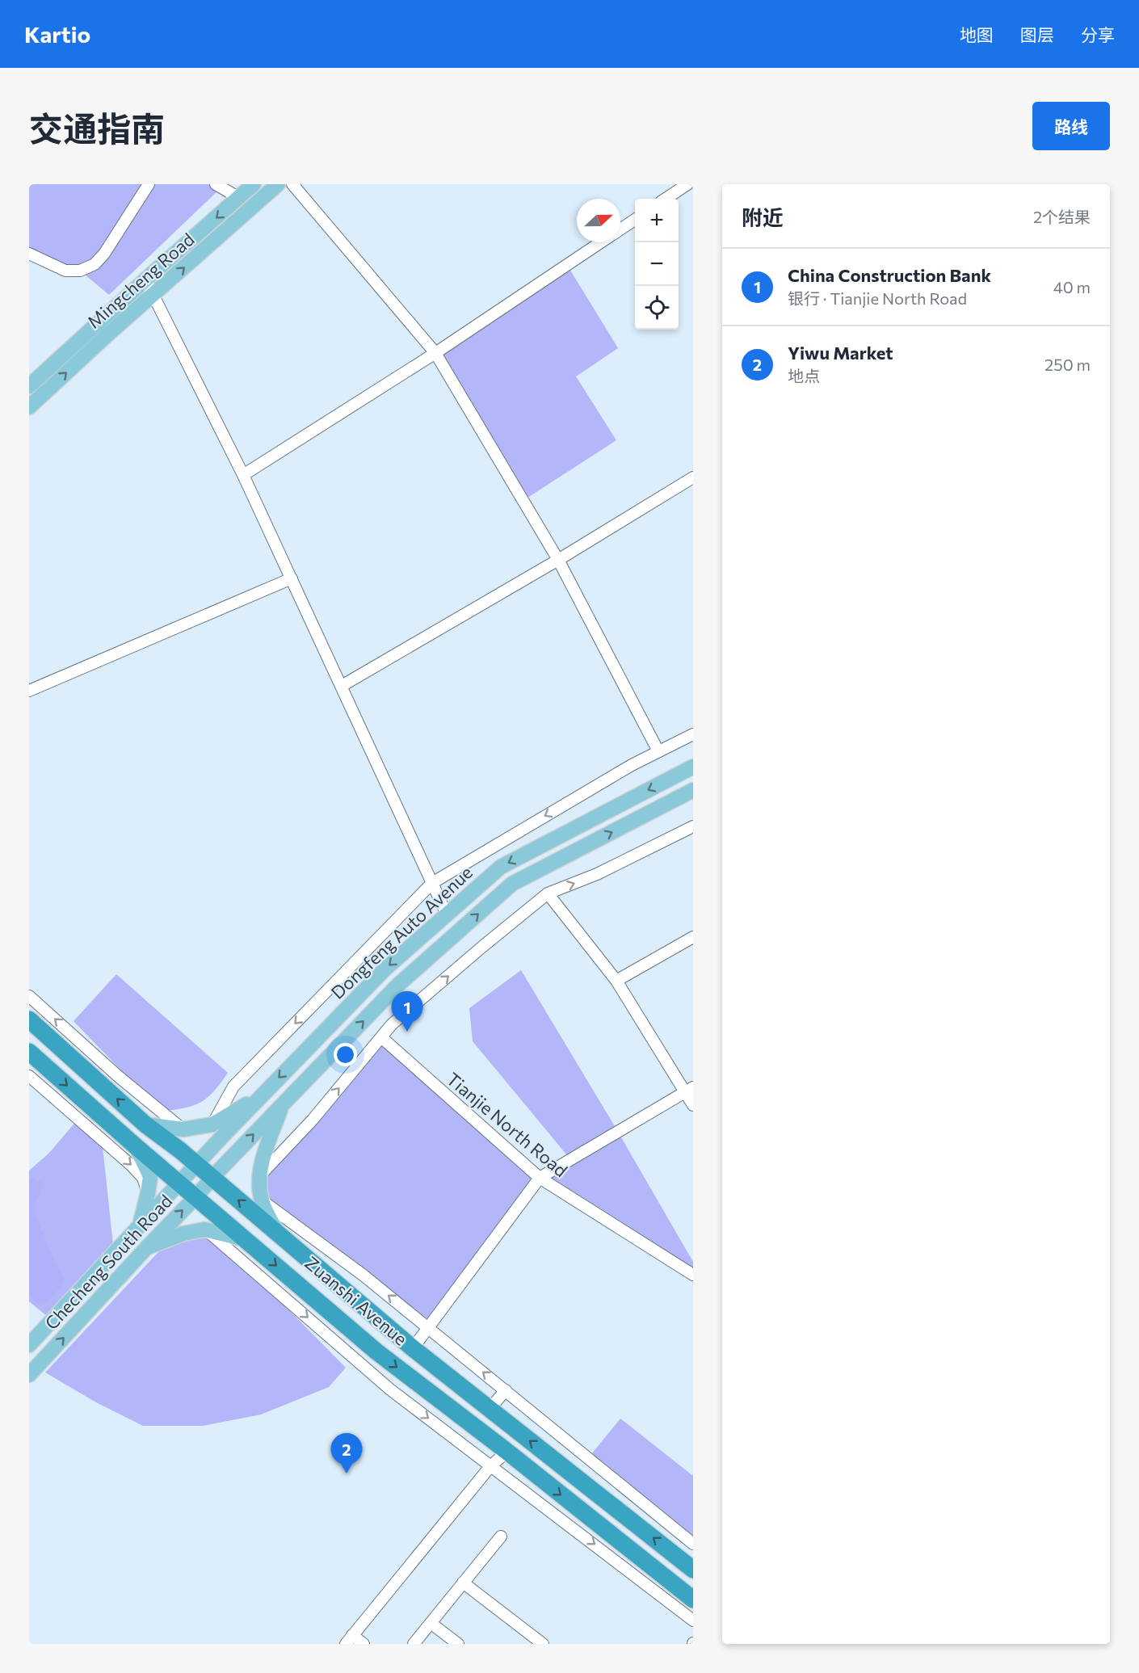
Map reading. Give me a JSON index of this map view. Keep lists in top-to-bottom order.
{
  "streets": {
    "highway": ["Zuanshi Avenue"],
    "main road": ["Mingcheng Road", "Dongfeng Auto Avenue", "Checheng South Road"],
    "street": ["Tianjie North Road"]
  },
  "crossings": [
    ["Dongfeng Auto Avenue", "Checheng South Road"],
    ["Dongfeng Auto Avenue", "Zuanshi Avenue"],
    ["Checheng South Road", "Zuanshi Avenue"]
  ],
  "north": "right",
  "page": {
    "header": "Kartio",
    "nav": ["地图", "图层", "分享"],
    "title": "交通指南",
    "buttons": "路线",
    "heading": ["附近", "2个结果"],
    "map_buttons": ["+", "−"],
    "list": [
      {
        "mark": "1",
        "name": "China Construction Bank",
        "note": "银行 · Tianjie North Road",
        "value": "40 m"
      },
      {
        "mark": "2",
        "name": "Yiwu Market",
        "note": "地点",
        "value": "250 m"
      }
    ],
    "pins": ["1", "2"]
  }
}
